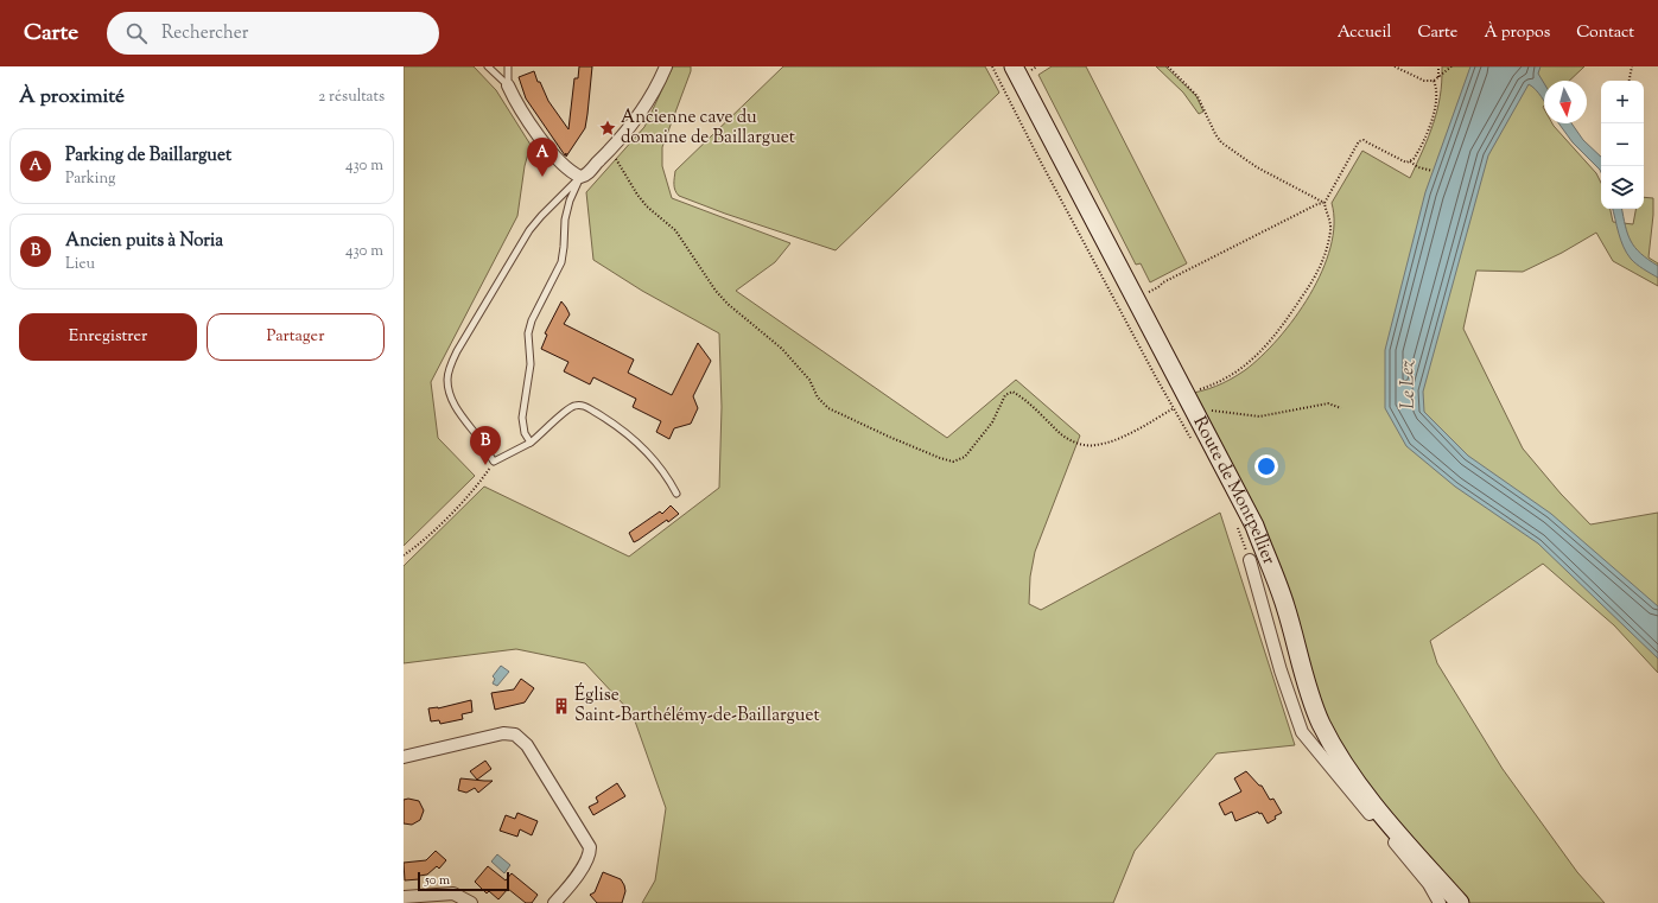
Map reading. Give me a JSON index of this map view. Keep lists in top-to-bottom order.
{
  "streets": {
    "main road": ["Route de Montpellier"]
  },
  "water": ["Le Lez"],
  "places": {
    "place": ["Ancienne cave du domaine de Baillarguet"],
    "building": ["Église Saint-Barthélémy-de-Baillarguet"]
  },
  "scale_bar": "50 m",
  "north": "bottom",
  "page": {
    "header": "Carte",
    "search": "Rechercher",
    "nav": [
      "Accueil",
      "Carte",
      "À propos",
      "Contact"
    ],
    "heading": ["À proximité", "2 résultats"],
    "map_buttons": ["+", "−"],
    "list": [
      {
        "mark": "A",
        "name": "Parking de Baillarguet",
        "note": "Parking",
        "value": "430 m"
      },
      {
        "mark": "B",
        "name": "Ancien puits à Noria",
        "note": "Lieu",
        "value": "430 m"
      }
    ],
    "pins": ["A", "B"],
    "buttons": ["Enregistrer", "Partager"],
    "scale": "50 m"
  }
}
